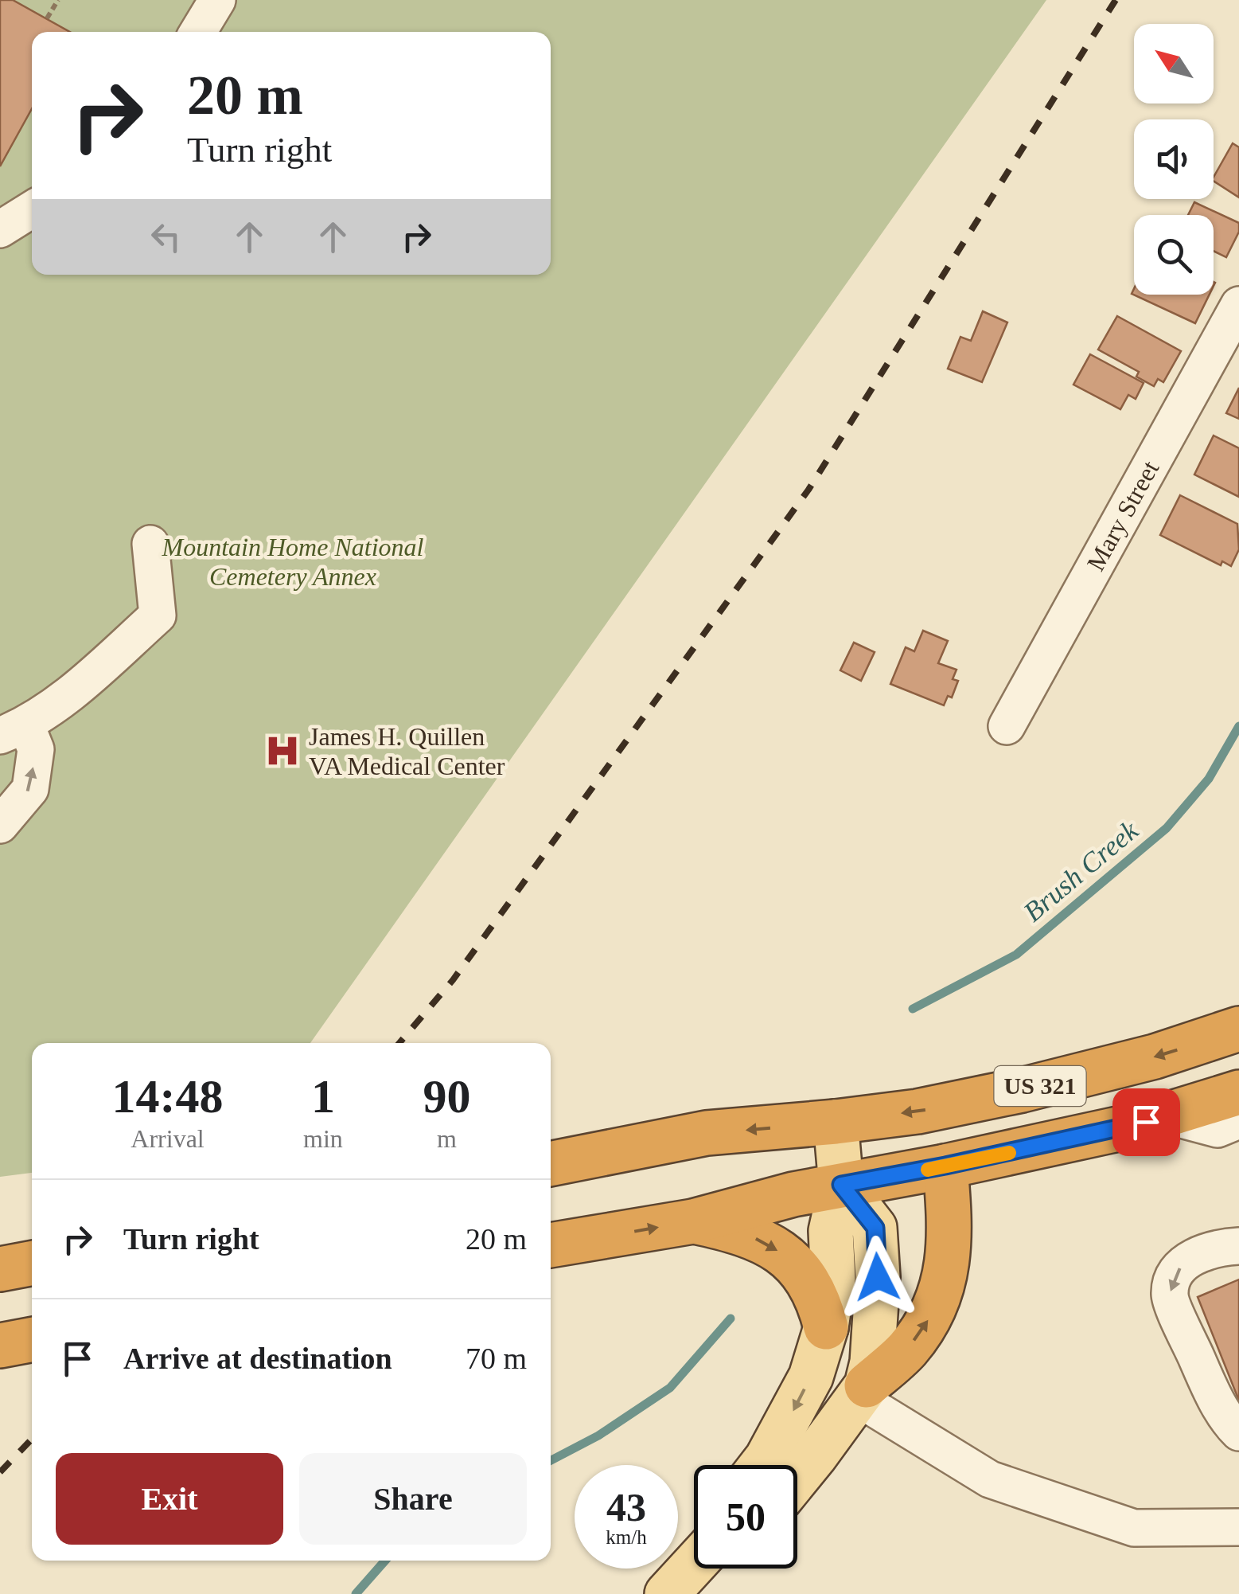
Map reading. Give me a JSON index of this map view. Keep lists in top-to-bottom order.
{
  "streets": {
    "highway": ["US 321"],
    "street": ["Mary Street"]
  },
  "water": ["Brush Creek"],
  "parks": ["Mountain Home National Cemetery Annex"],
  "places": {
    "hospital": ["James H. Quillen VA Medical Center"]
  },
  "north": "top left",
  "page": {
    "turn": ["20 m", "Turn right"],
    "eta": [
      "14:48",
      "Arrival",
      "1",
      "min",
      "90",
      "m"
    ],
    "list": [
      {
        "name": "Turn right",
        "value": "20 m"
      },
      {
        "name": "Arrive at destination",
        "value": "70 m"
      }
    ],
    "buttons": ["Exit", "Share"],
    "speed": "43 km/h",
    "limit": "50"
  }
}
